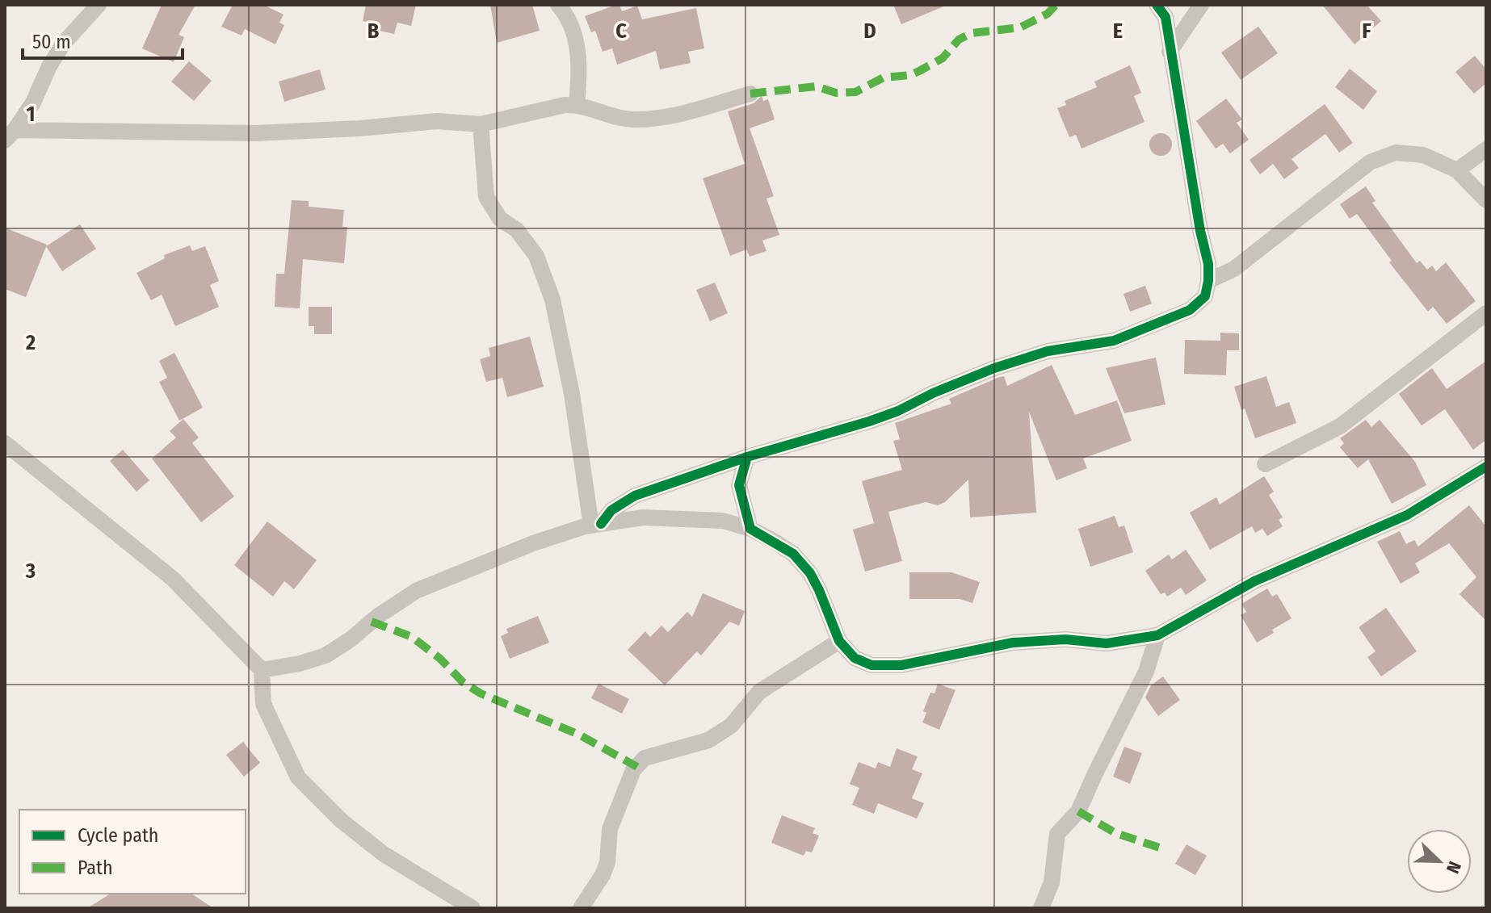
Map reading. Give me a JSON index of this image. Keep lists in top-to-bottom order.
{
  "legend": ["Cycle path", "Path"],
  "scale_bar": "50 m",
  "north": "bottom right",
  "grid": {
    "columns": [
      "B",
      "C",
      "D",
      "E",
      "F"
    ],
    "rows": ["1", "2", "3"]
  }
}
